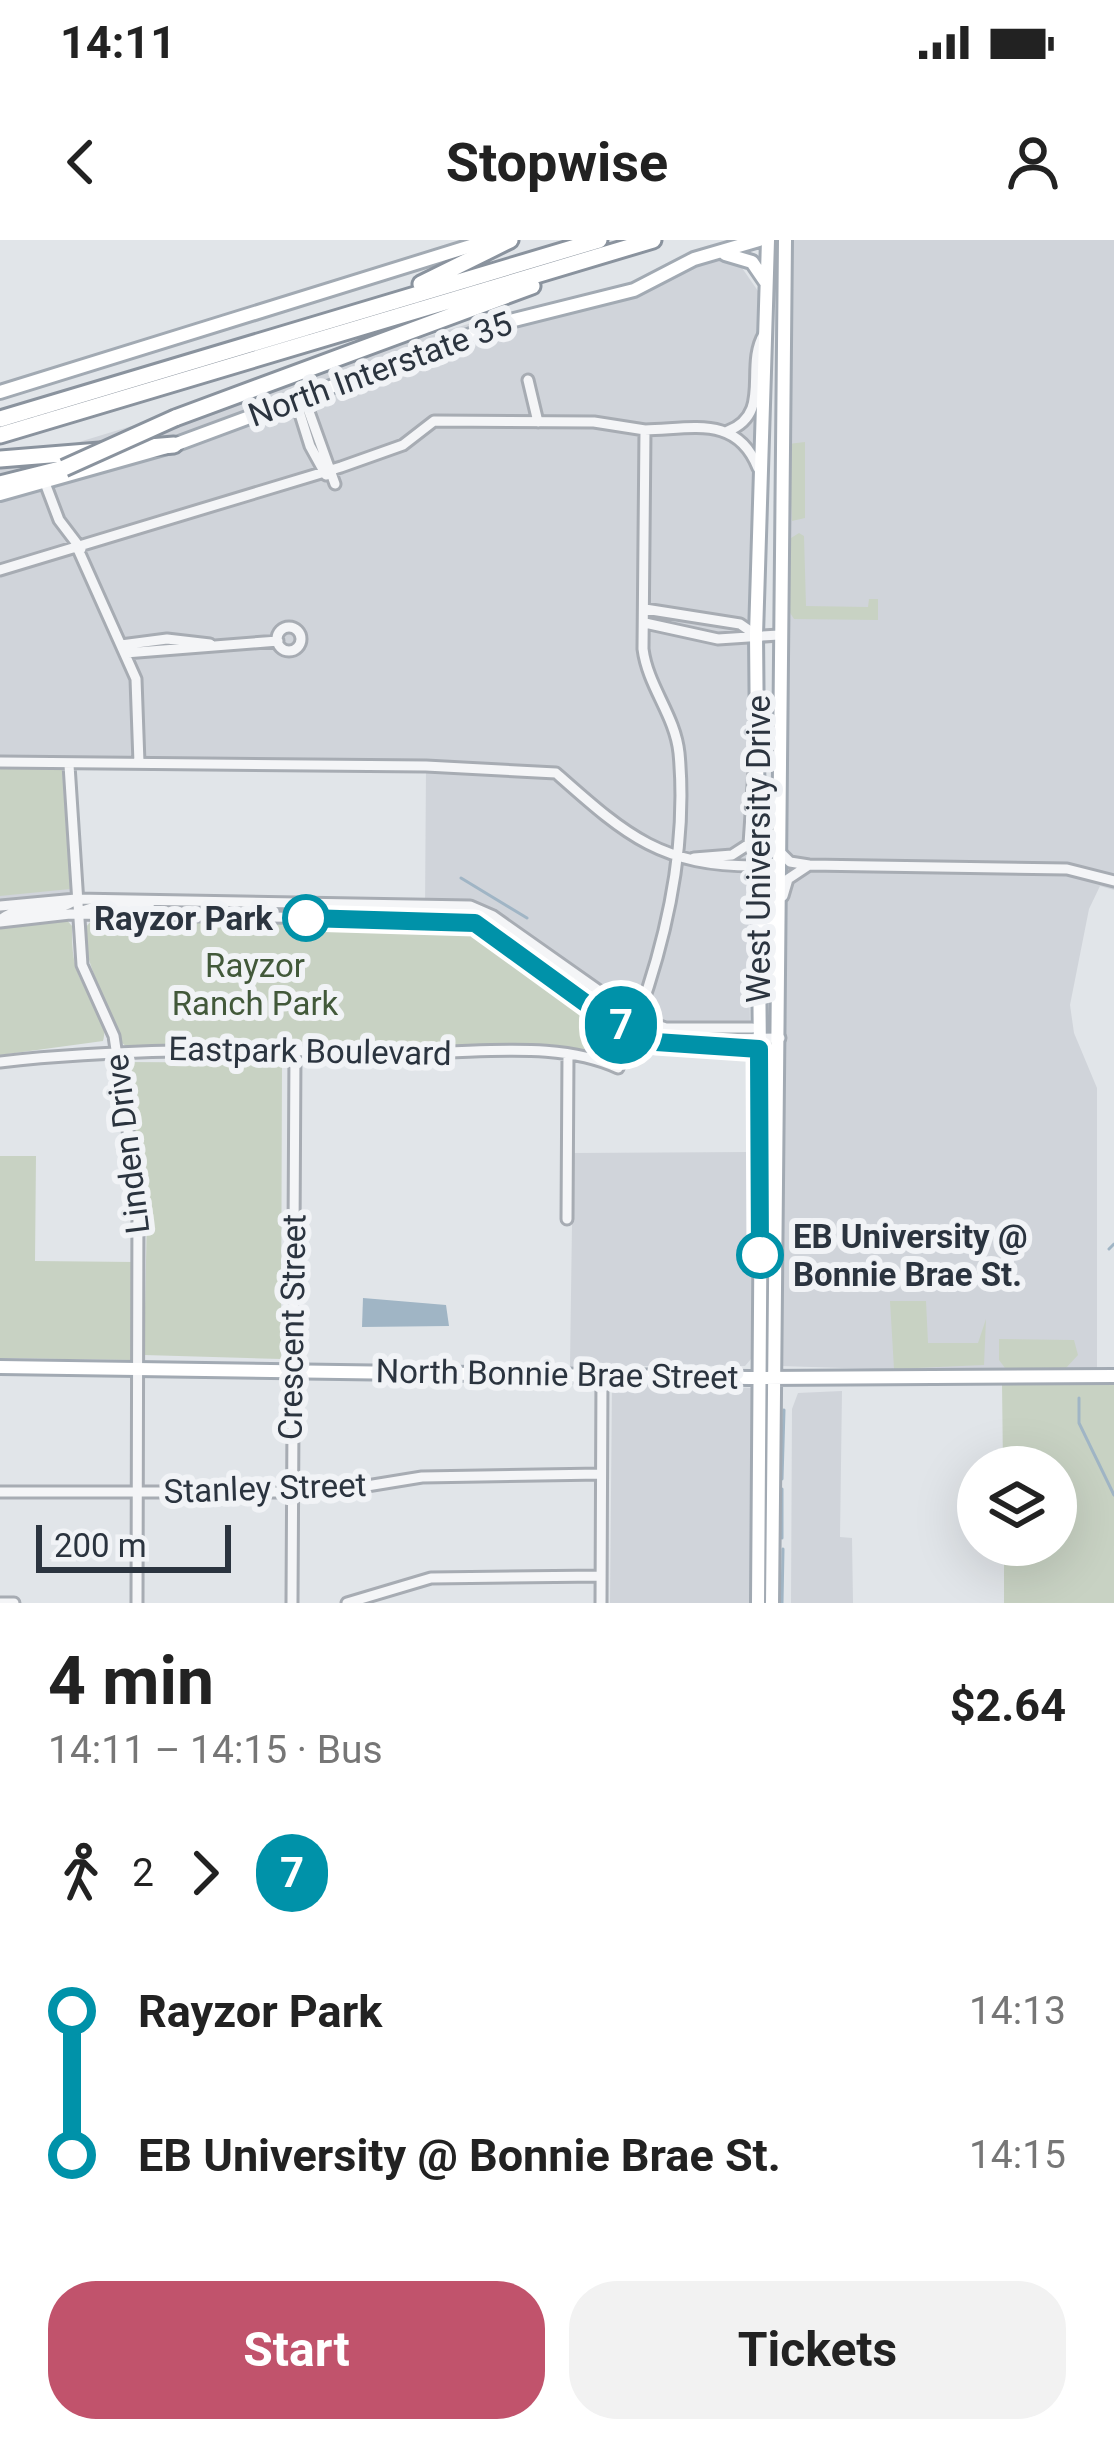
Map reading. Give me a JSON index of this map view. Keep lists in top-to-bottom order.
{
  "streets": {
    "main road": ["North Interstate 35", "West University Drive", "North Bonnie Brae Street"],
    "street": [
      "Eastpark Boulevard",
      "Linden Drive",
      "Crescent Street",
      "Stanley Street"
    ]
  },
  "crossings": [
    ["West University Drive", "North Bonnie Brae Street"],
    ["Eastpark Boulevard", "Linden Drive"],
    ["Eastpark Boulevard", "Crescent Street"],
    ["Linden Drive", "North Bonnie Brae Street"],
    ["Linden Drive", "Stanley Street"],
    ["Crescent Street", "North Bonnie Brae Street"],
    ["Crescent Street", "Stanley Street"]
  ],
  "parks": ["Rayzor Ranch Park"],
  "places": ["Rayzor Park", "EB University @ Bonnie Brae St."],
  "lines": ["bus line 7"],
  "scale_bar": "200 m",
  "page": {
    "status": "14:11",
    "header": "Stopwise",
    "on_map": "7",
    "scale": "200 m",
    "heading": ["4 min", "14:11 – 14:15 · Bus", "$2.64"],
    "legs": ["2", "7"],
    "list": [
      {
        "name": "Rayzor Park",
        "value": "14:13"
      },
      {
        "name": "EB University @ Bonnie Brae St.",
        "value": "14:15"
      }
    ],
    "buttons": ["Start", "Tickets"]
  }
}
